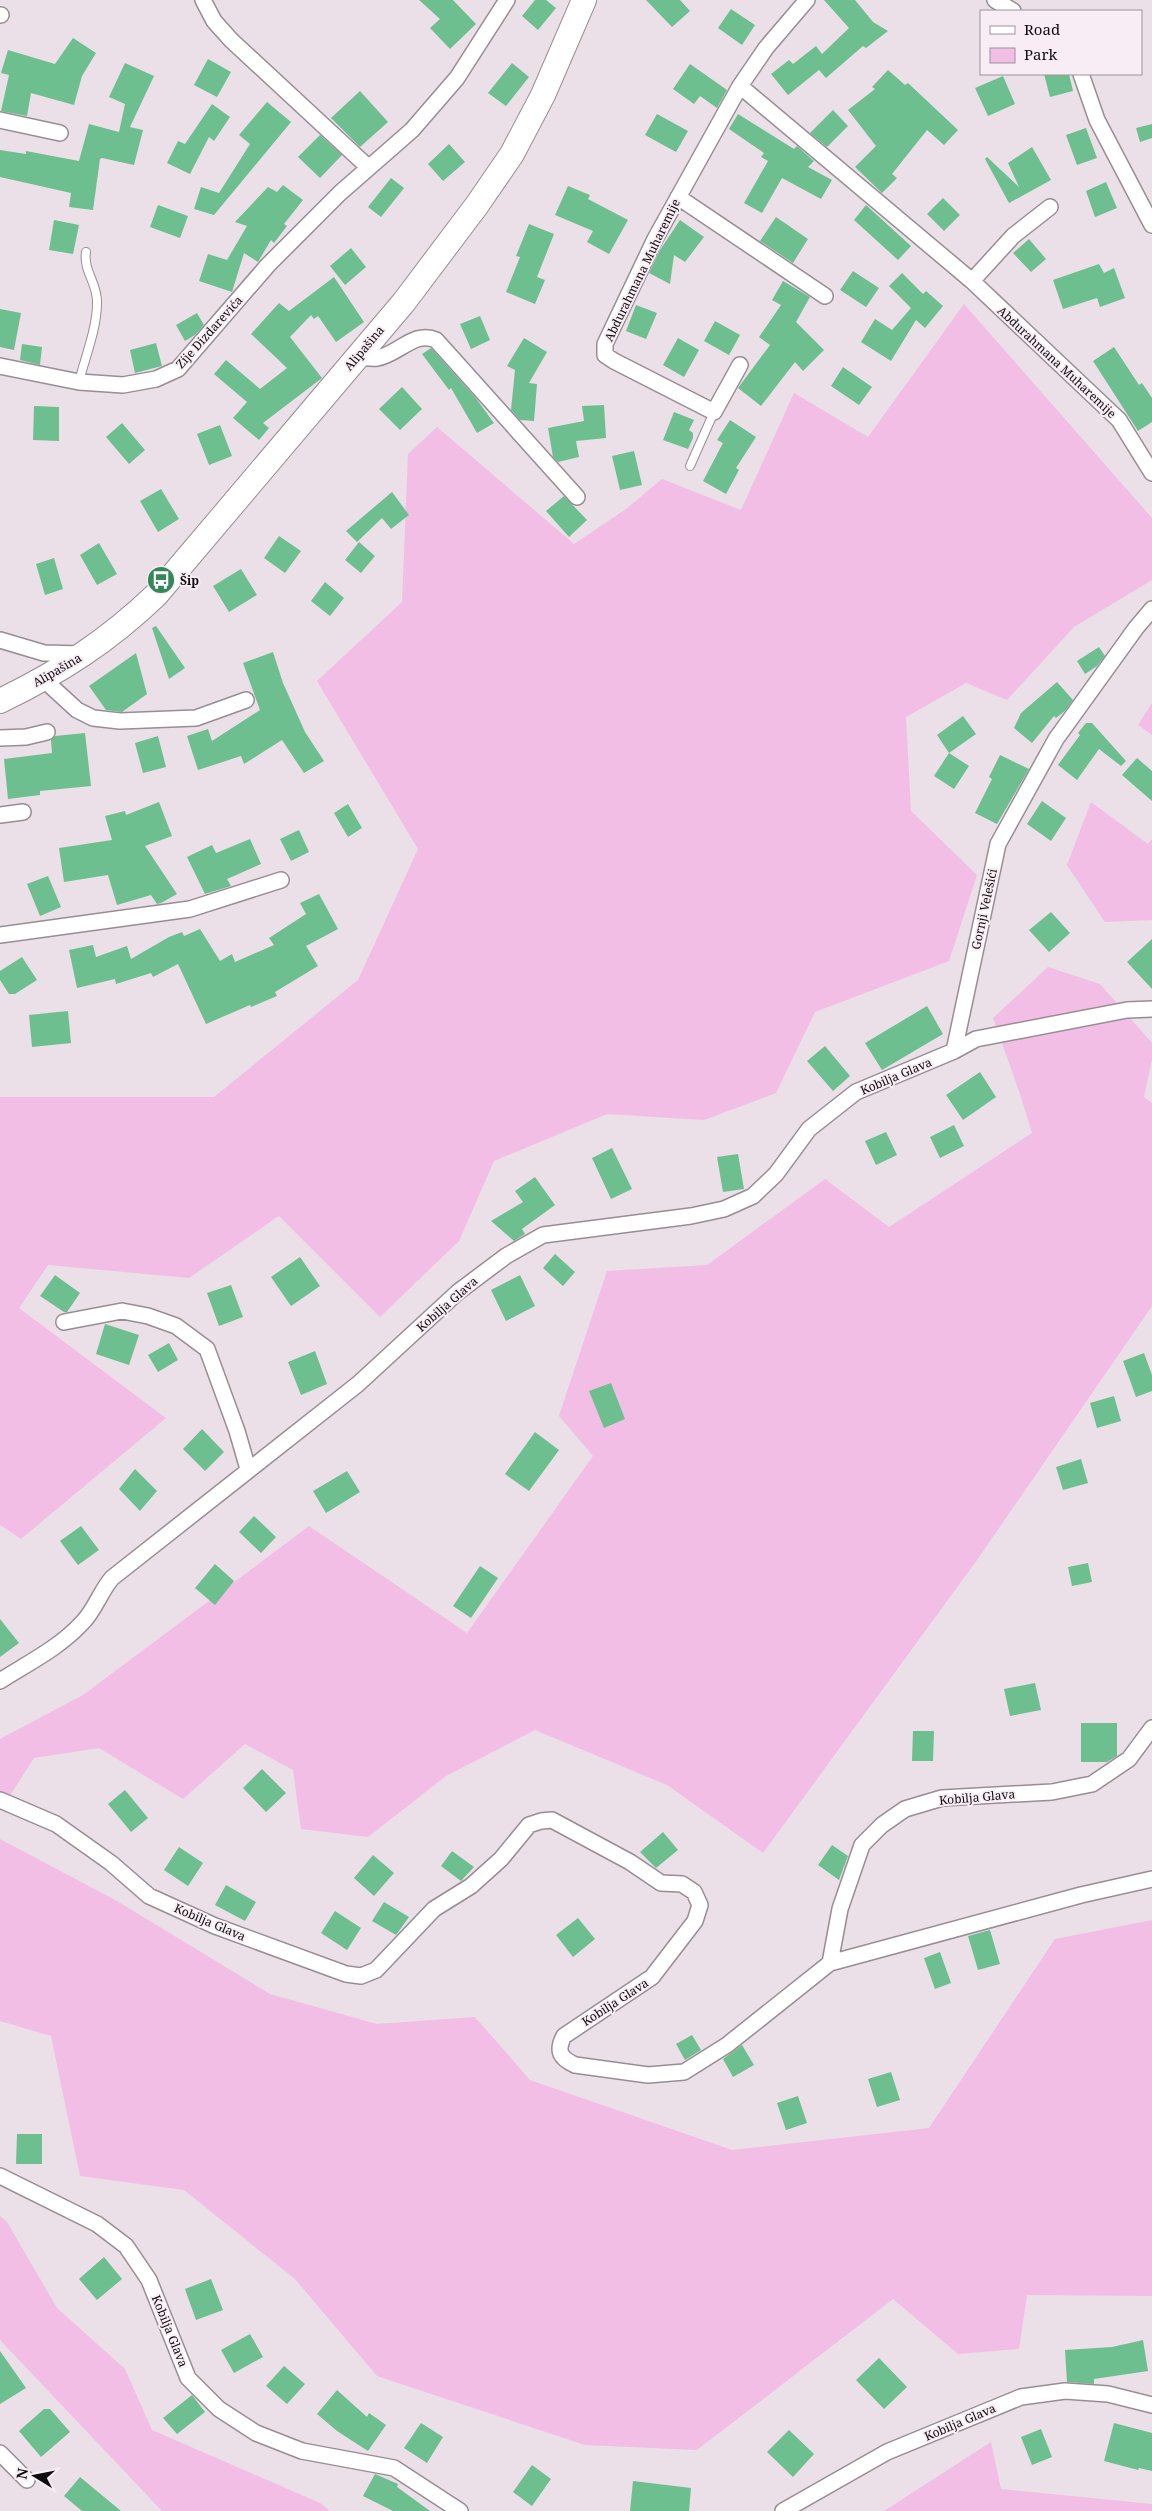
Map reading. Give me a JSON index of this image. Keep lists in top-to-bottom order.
{
  "streets": {
    "main road": ["Alipašina"],
    "street": [
      "Abdurahmana Muharemije",
      "Zije Dizdarevića",
      "Gornji Velešići",
      "Kobilja Glava"
    ]
  },
  "crossings": [
    ["Gornji Velešići", "Kobilja Glava"]
  ],
  "places": {
    "bus stop": ["Šip"]
  },
  "legend": ["Road", "Park"],
  "north": "left"
}
